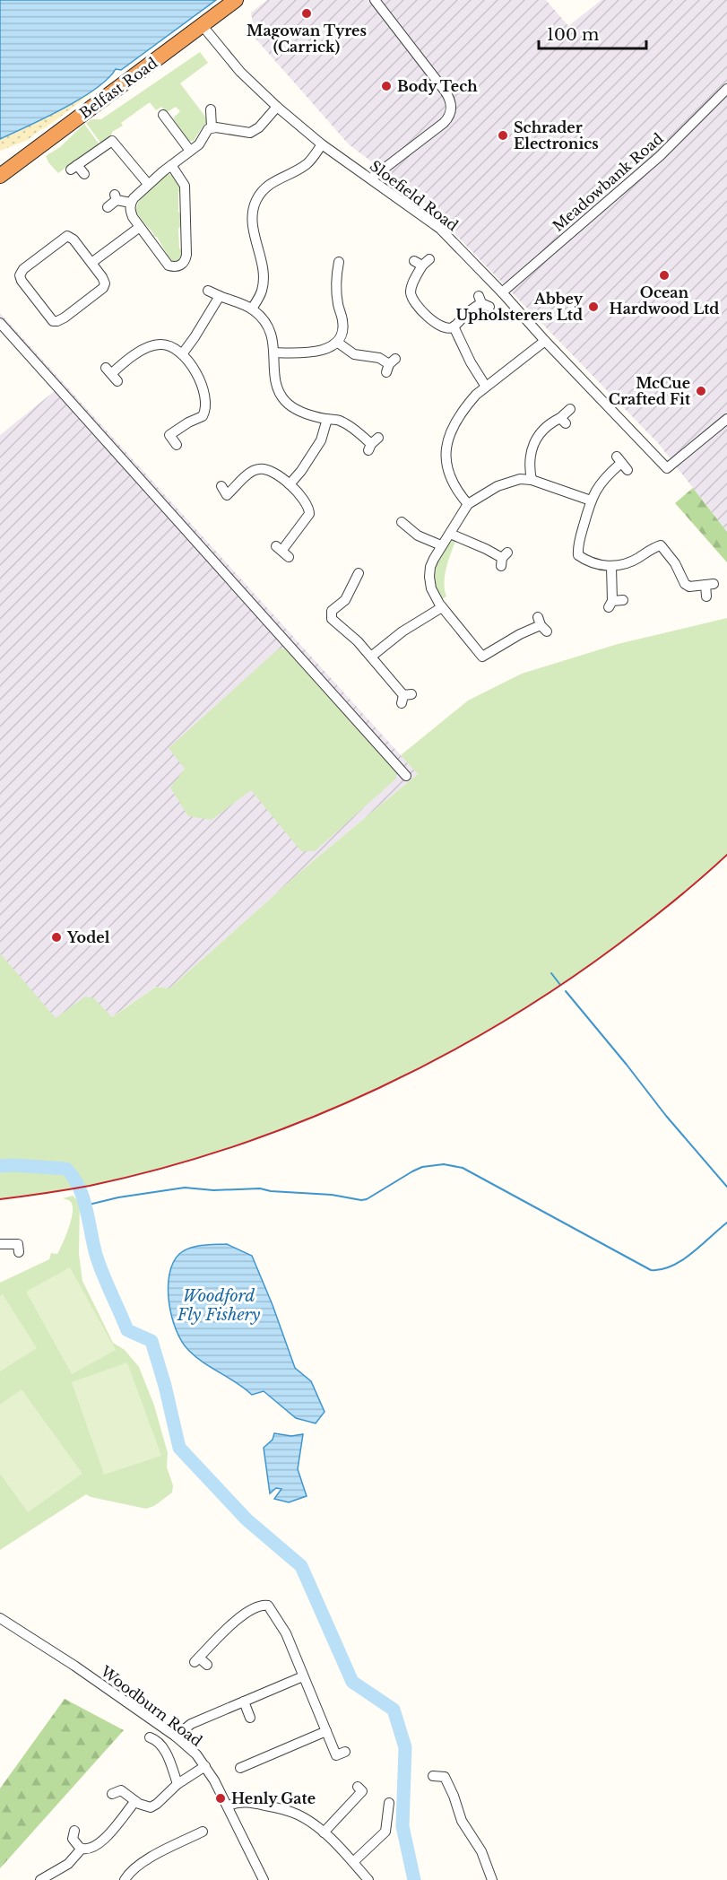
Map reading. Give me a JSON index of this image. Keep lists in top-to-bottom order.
{
  "streets": {
    "highway": ["Belfast Road"],
    "street": ["Meadowbank Road", "Sloefield Road", "Woodburn Road"]
  },
  "crossings": [
    ["Belfast Road", "Sloefield Road"],
    ["Meadowbank Road", "Sloefield Road"]
  ],
  "water": ["Woodford Fly Fishery"],
  "places": [
    "Magowan Tyres (Carrick)",
    "Body Tech",
    "Schrader Electronics",
    "Ocean Hardwood Ltd",
    "Abbey Upholsterers Ltd",
    "McCue Crafted Fit",
    "Yodel",
    "Henly Gate"
  ],
  "scale_bar": "100 m"
}
